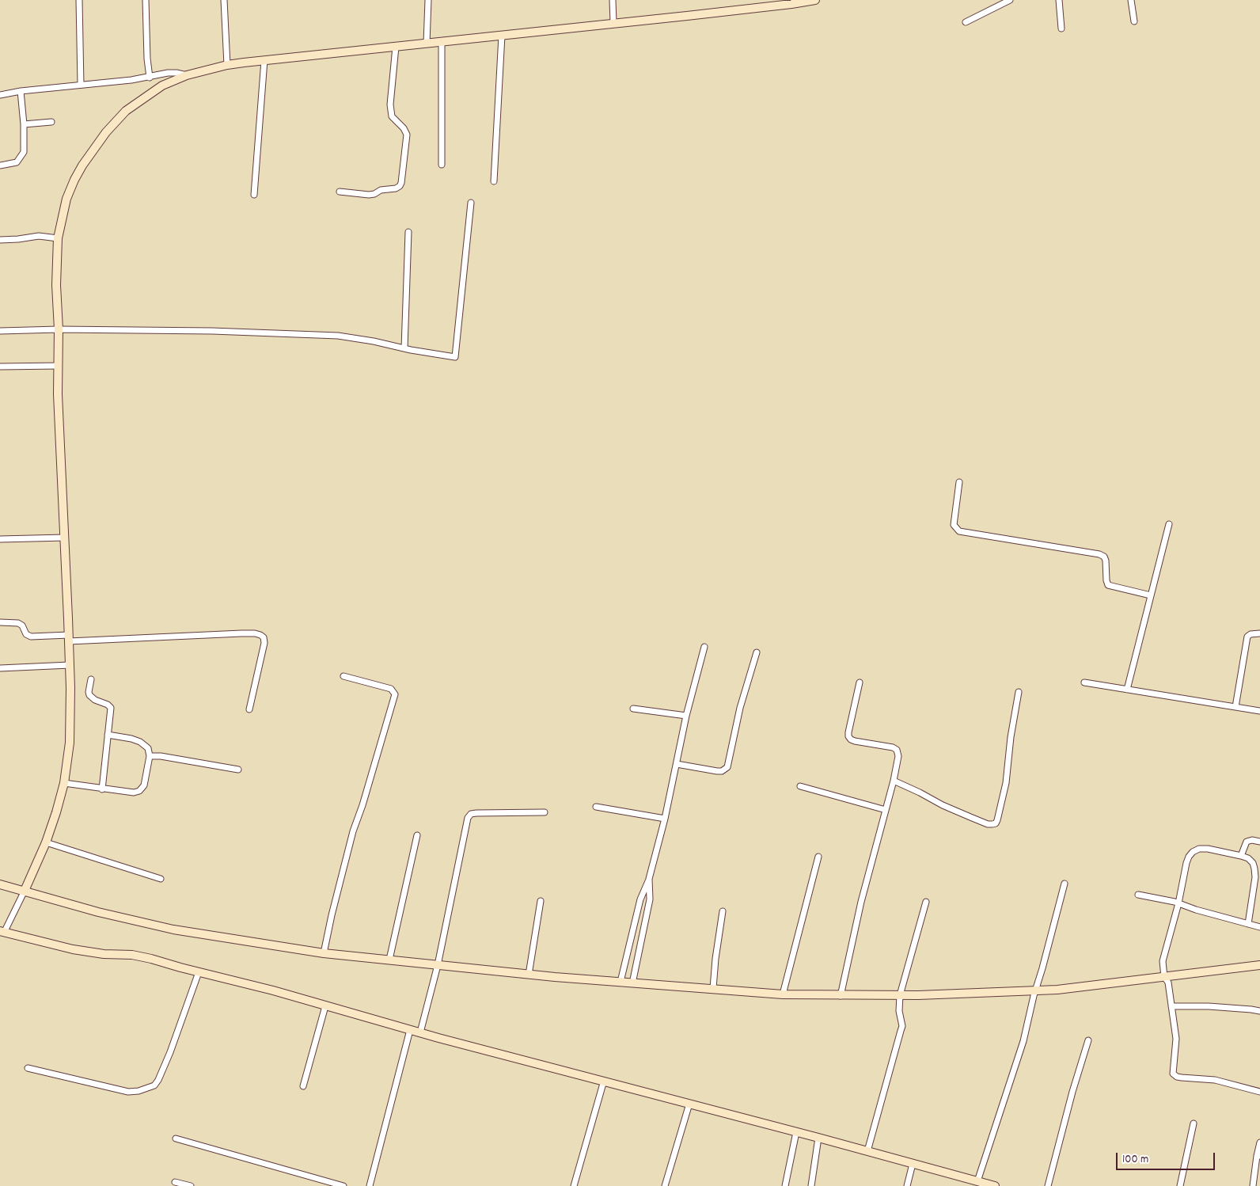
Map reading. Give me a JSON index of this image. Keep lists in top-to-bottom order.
{
  "scale_bar": "100 m"
}
